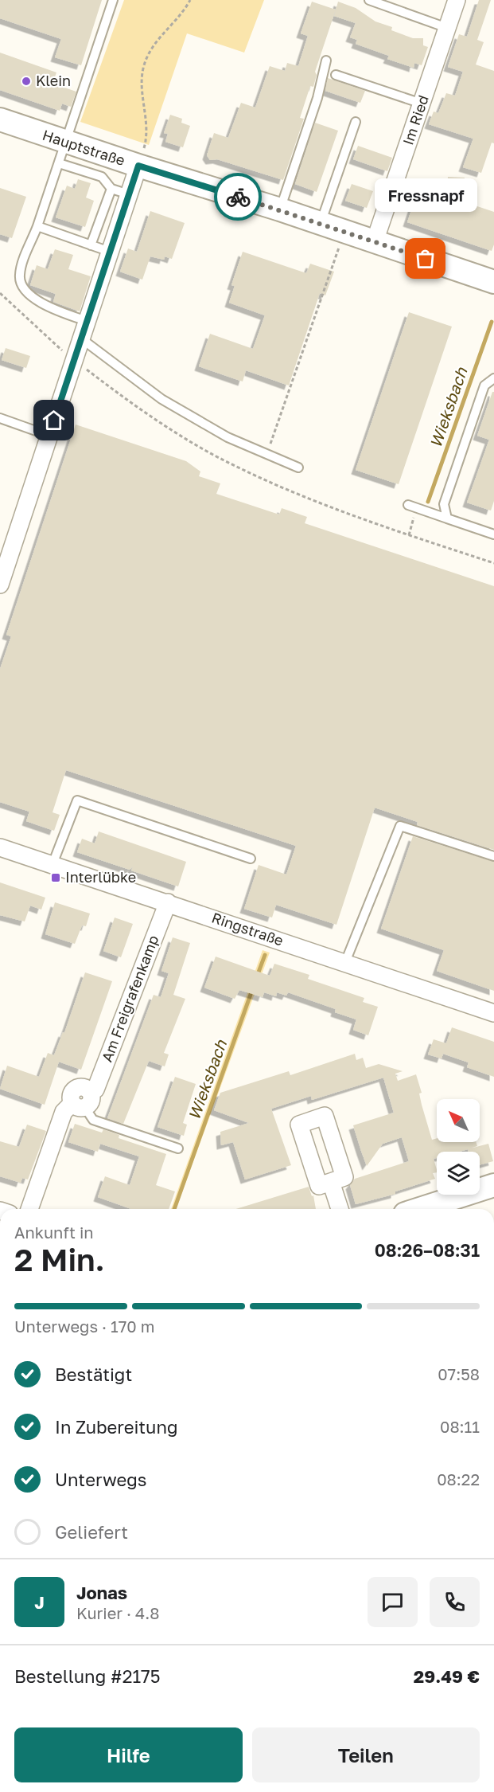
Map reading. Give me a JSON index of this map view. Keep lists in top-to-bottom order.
{
  "streets": {
    "street": [
      "Im Ried",
      "Hauptstraße",
      "Ringstraße",
      "Am Freigrafenkamp"
    ]
  },
  "crossings": [
    ["Im Ried", "Hauptstraße"],
    ["Ringstraße", "Am Freigrafenkamp"]
  ],
  "water": ["Wieksbach"],
  "places": {
    "other": ["Klein", "Fressnapf"],
    "transit": ["Interlübke"]
  },
  "north": "top left",
  "page": {
    "bubble": "Fressnapf",
    "heading": ["2 Min.", "Ankunft in", "08:26–08:31"],
    "panel": [
      "Jonas",
      "Kurier · 4.8",
      "Bestellung #2175",
      "29.49 €"
    ],
    "bar": "Unterwegs · 170 m",
    "list": [
      ["Bestätigt", "07:58"],
      ["In Zubereitung", "08:11"],
      ["Unterwegs", "08:22"],
      "Geliefert"
    ],
    "round": "J",
    "buttons": ["Hilfe", "Teilen"]
  }
}
